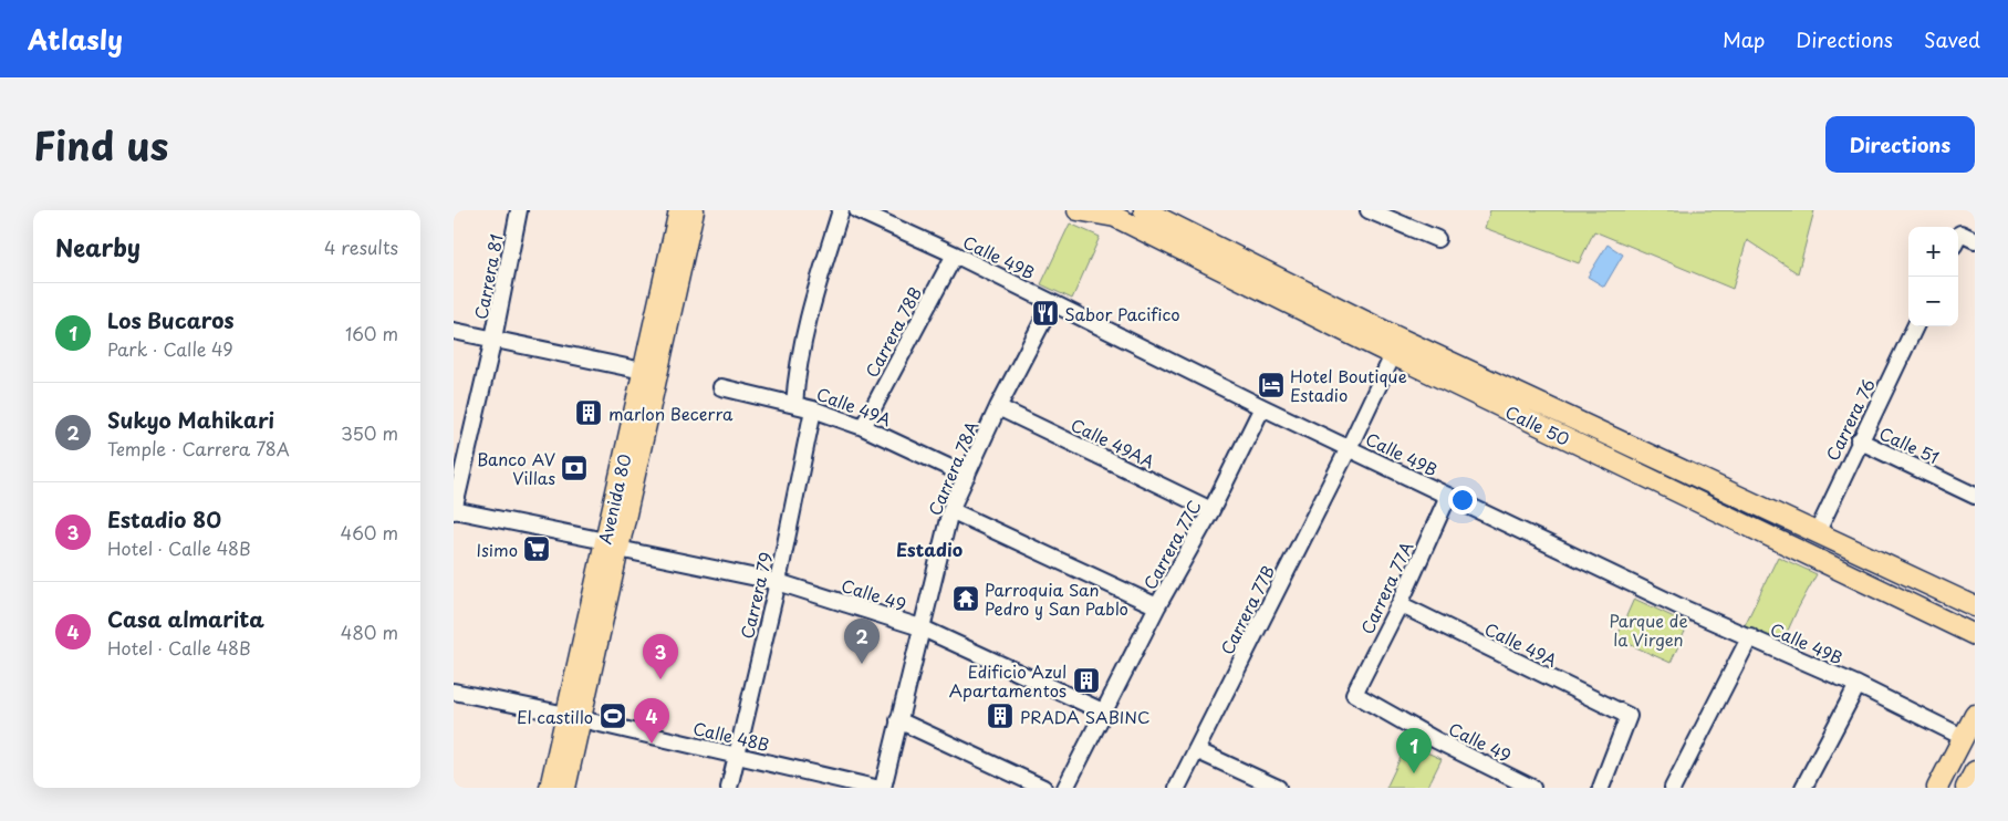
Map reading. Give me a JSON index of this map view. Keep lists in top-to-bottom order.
{
  "streets": {
    "main road": ["Calle 50", "Avenida 80"],
    "street": [
      "Calle 49B",
      "Carrera 81",
      "Carrera 78B",
      "Calle 49A",
      "Carrera 76",
      "Calle 49AA",
      "Calle 51",
      "Carrera 78A",
      "Carrera 77C",
      "Carrera 77A",
      "Calle 49",
      "Carrera 79",
      "Carrera 77B",
      "Calle 48B"
    ]
  },
  "crossings": [
    ["Calle 49B", "Carrera 78B"],
    ["Calle 49B", "Carrera 78A"],
    ["Calle 49B", "Carrera 77C"],
    ["Calle 49B", "Carrera 77A"],
    ["Calle 49B", "Carrera 77B"],
    ["Carrera 81", "Calle 49"],
    ["Carrera 78B", "Calle 49A"],
    ["Calle 49A", "Carrera 78A"],
    ["Calle 49A", "Carrera 77A"],
    ["Calle 49A", "Carrera 79"],
    ["Carrera 76", "Calle 50"],
    ["Carrera 76", "Calle 51"],
    ["Calle 49AA", "Carrera 78A"],
    ["Calle 49AA", "Carrera 77C"],
    ["Carrera 78A", "Calle 49"],
    ["Avenida 80", "Calle 49"],
    ["Avenida 80", "Calle 48B"],
    ["Carrera 77C", "Calle 49"],
    ["Carrera 77A", "Calle 49"],
    ["Calle 49", "Carrera 79"],
    ["Carrera 79", "Calle 48B"]
  ],
  "districts": ["Estadio"],
  "parks": ["Parque de la Virgen"],
  "places": {
    "restaurant": ["Sabor Pacifico"],
    "hotel": ["Hotel Boutique Estadio"],
    "building": ["marlon Becerra", "Edificio Azul Apartamentos", "PRADA SABINC"],
    "bank": ["Banco AV Villas"],
    "supermarket": ["Isimo"],
    "temple": ["Parroquia San Pedro y San Pablo"],
    "sports": ["El castillo"]
  },
  "page": {
    "header": "Atlasly",
    "nav": ["Map", "Directions", "Saved"],
    "title": "Find us",
    "buttons": "Directions",
    "heading": ["Nearby", "4 results"],
    "map_buttons": ["+", "−"],
    "list": [
      {
        "mark": "1",
        "name": "Los Bucaros",
        "note": "Park · Calle 49",
        "value": "160 m"
      },
      {
        "mark": "2",
        "name": "Sukyo Mahikari",
        "note": "Temple · Carrera 78A",
        "value": "350 m"
      },
      {
        "mark": "3",
        "name": "Estadio 80",
        "note": "Hotel · Calle 48B",
        "value": "460 m"
      },
      {
        "mark": "4",
        "name": "Casa almarita",
        "note": "Hotel · Calle 48B",
        "value": "480 m"
      }
    ],
    "pins": [
      "2",
      "3",
      "4",
      "1"
    ]
  }
}
